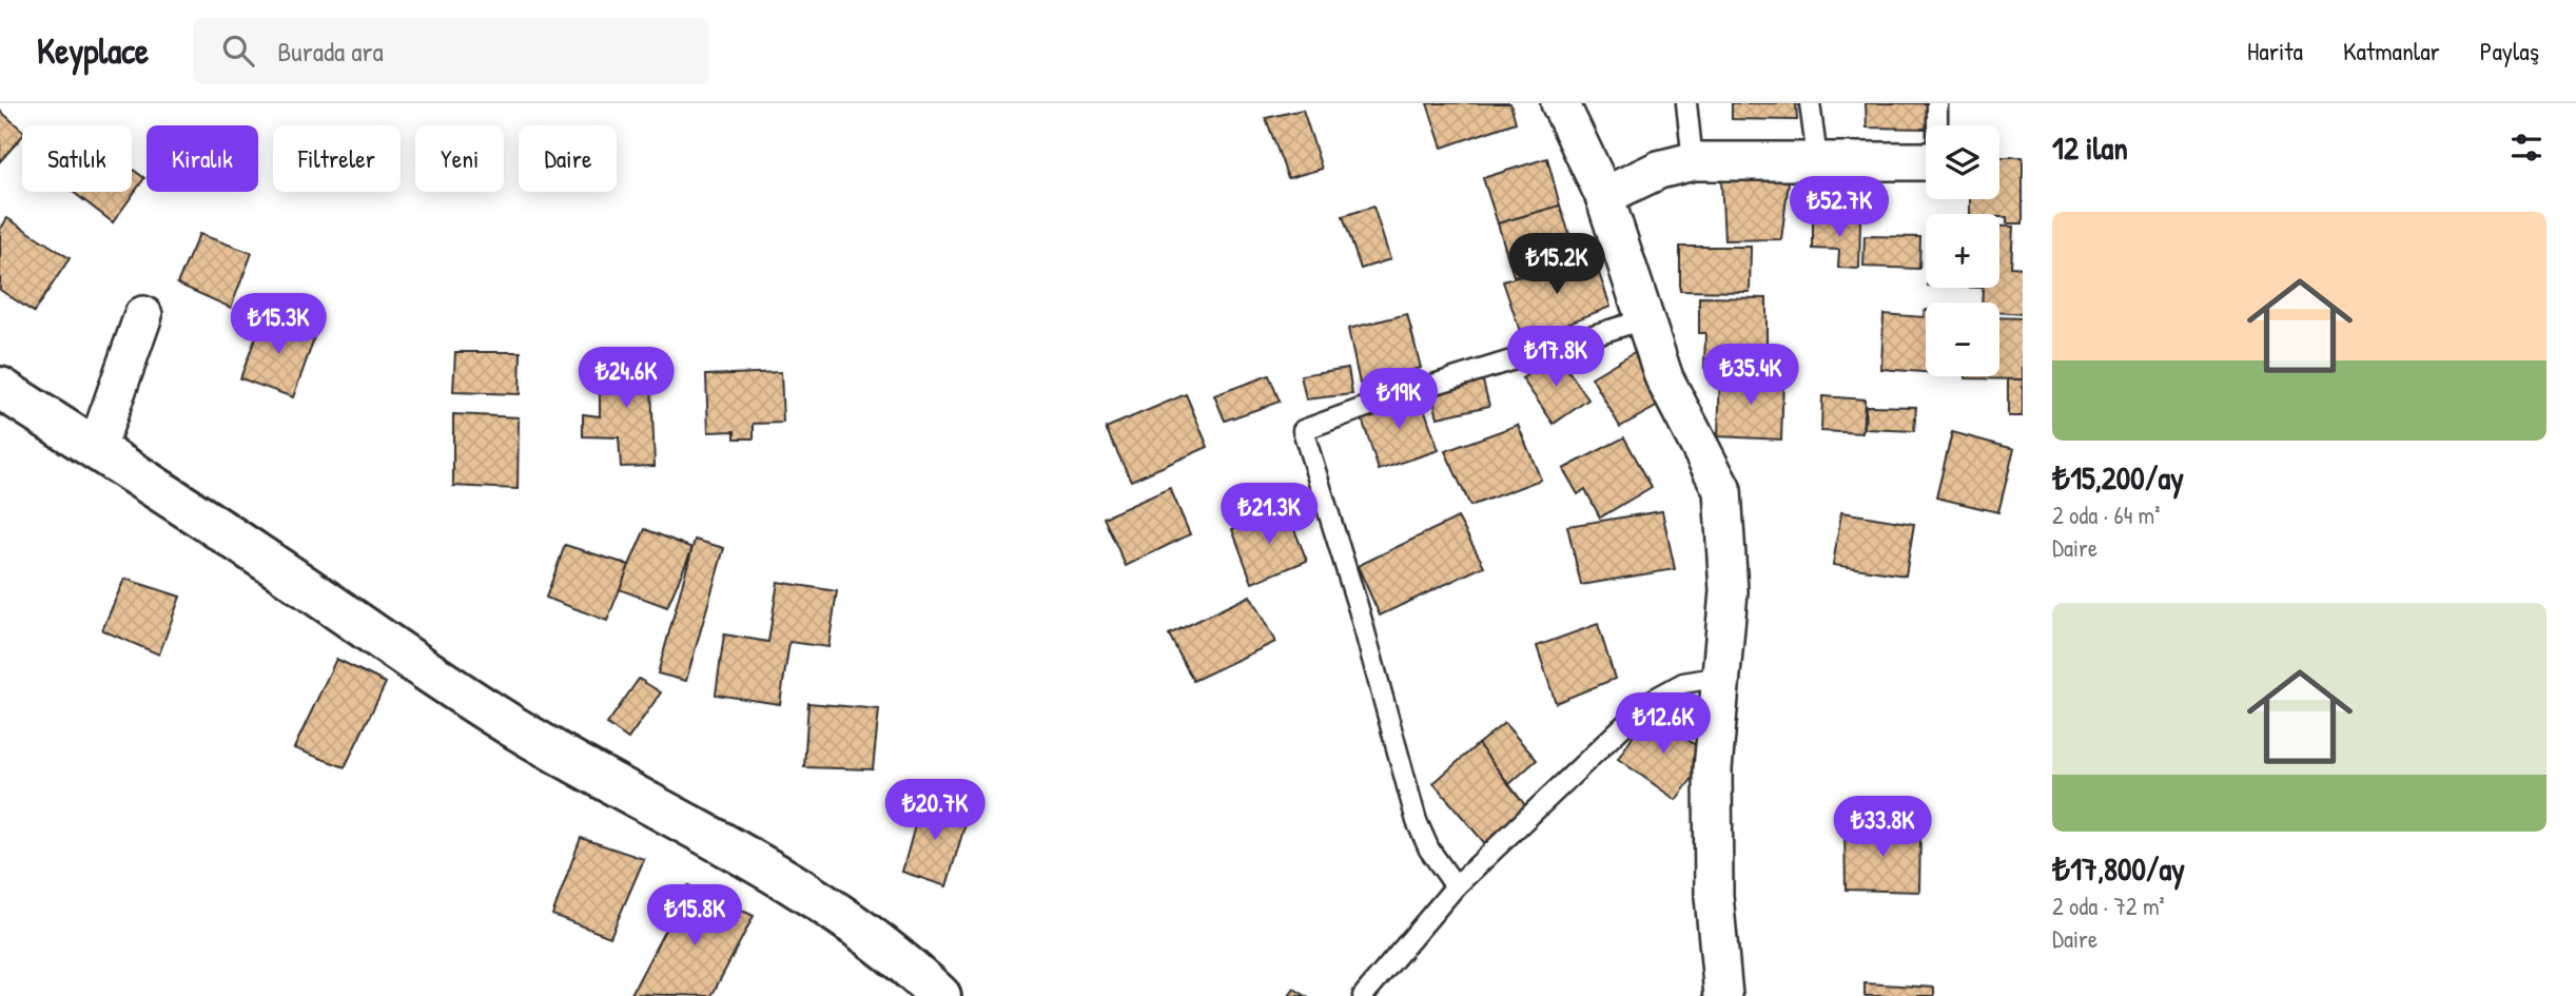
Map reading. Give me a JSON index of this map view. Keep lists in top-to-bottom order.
{
  "page": {
    "header": "Keyplace",
    "search": "Burada ara",
    "nav": ["Harita", "Katmanlar", "Paylaş"],
    "heading": "12 ilan",
    "map_buttons": ["+", "−"],
    "chip": [
      "Satılık",
      "Kiralık",
      "Filtreler",
      "Yeni",
      "Daire"
    ],
    "price": [
      "₺52.7K",
      "₺15.2K",
      "₺15.3K",
      "₺17.8K",
      "₺35.4K",
      "₺24.6K",
      "₺19K",
      "₺21.3K",
      "₺12.6K",
      "₺20.7K",
      "₺33.8K",
      "₺15.8K"
    ],
    "list": [
      {
        "name": "₺15,200/ay",
        "note": "2 oda · 64 m² · Daire"
      },
      {
        "name": "₺17,800/ay",
        "note": "2 oda · 72 m² · Daire"
      }
    ]
  }
}
